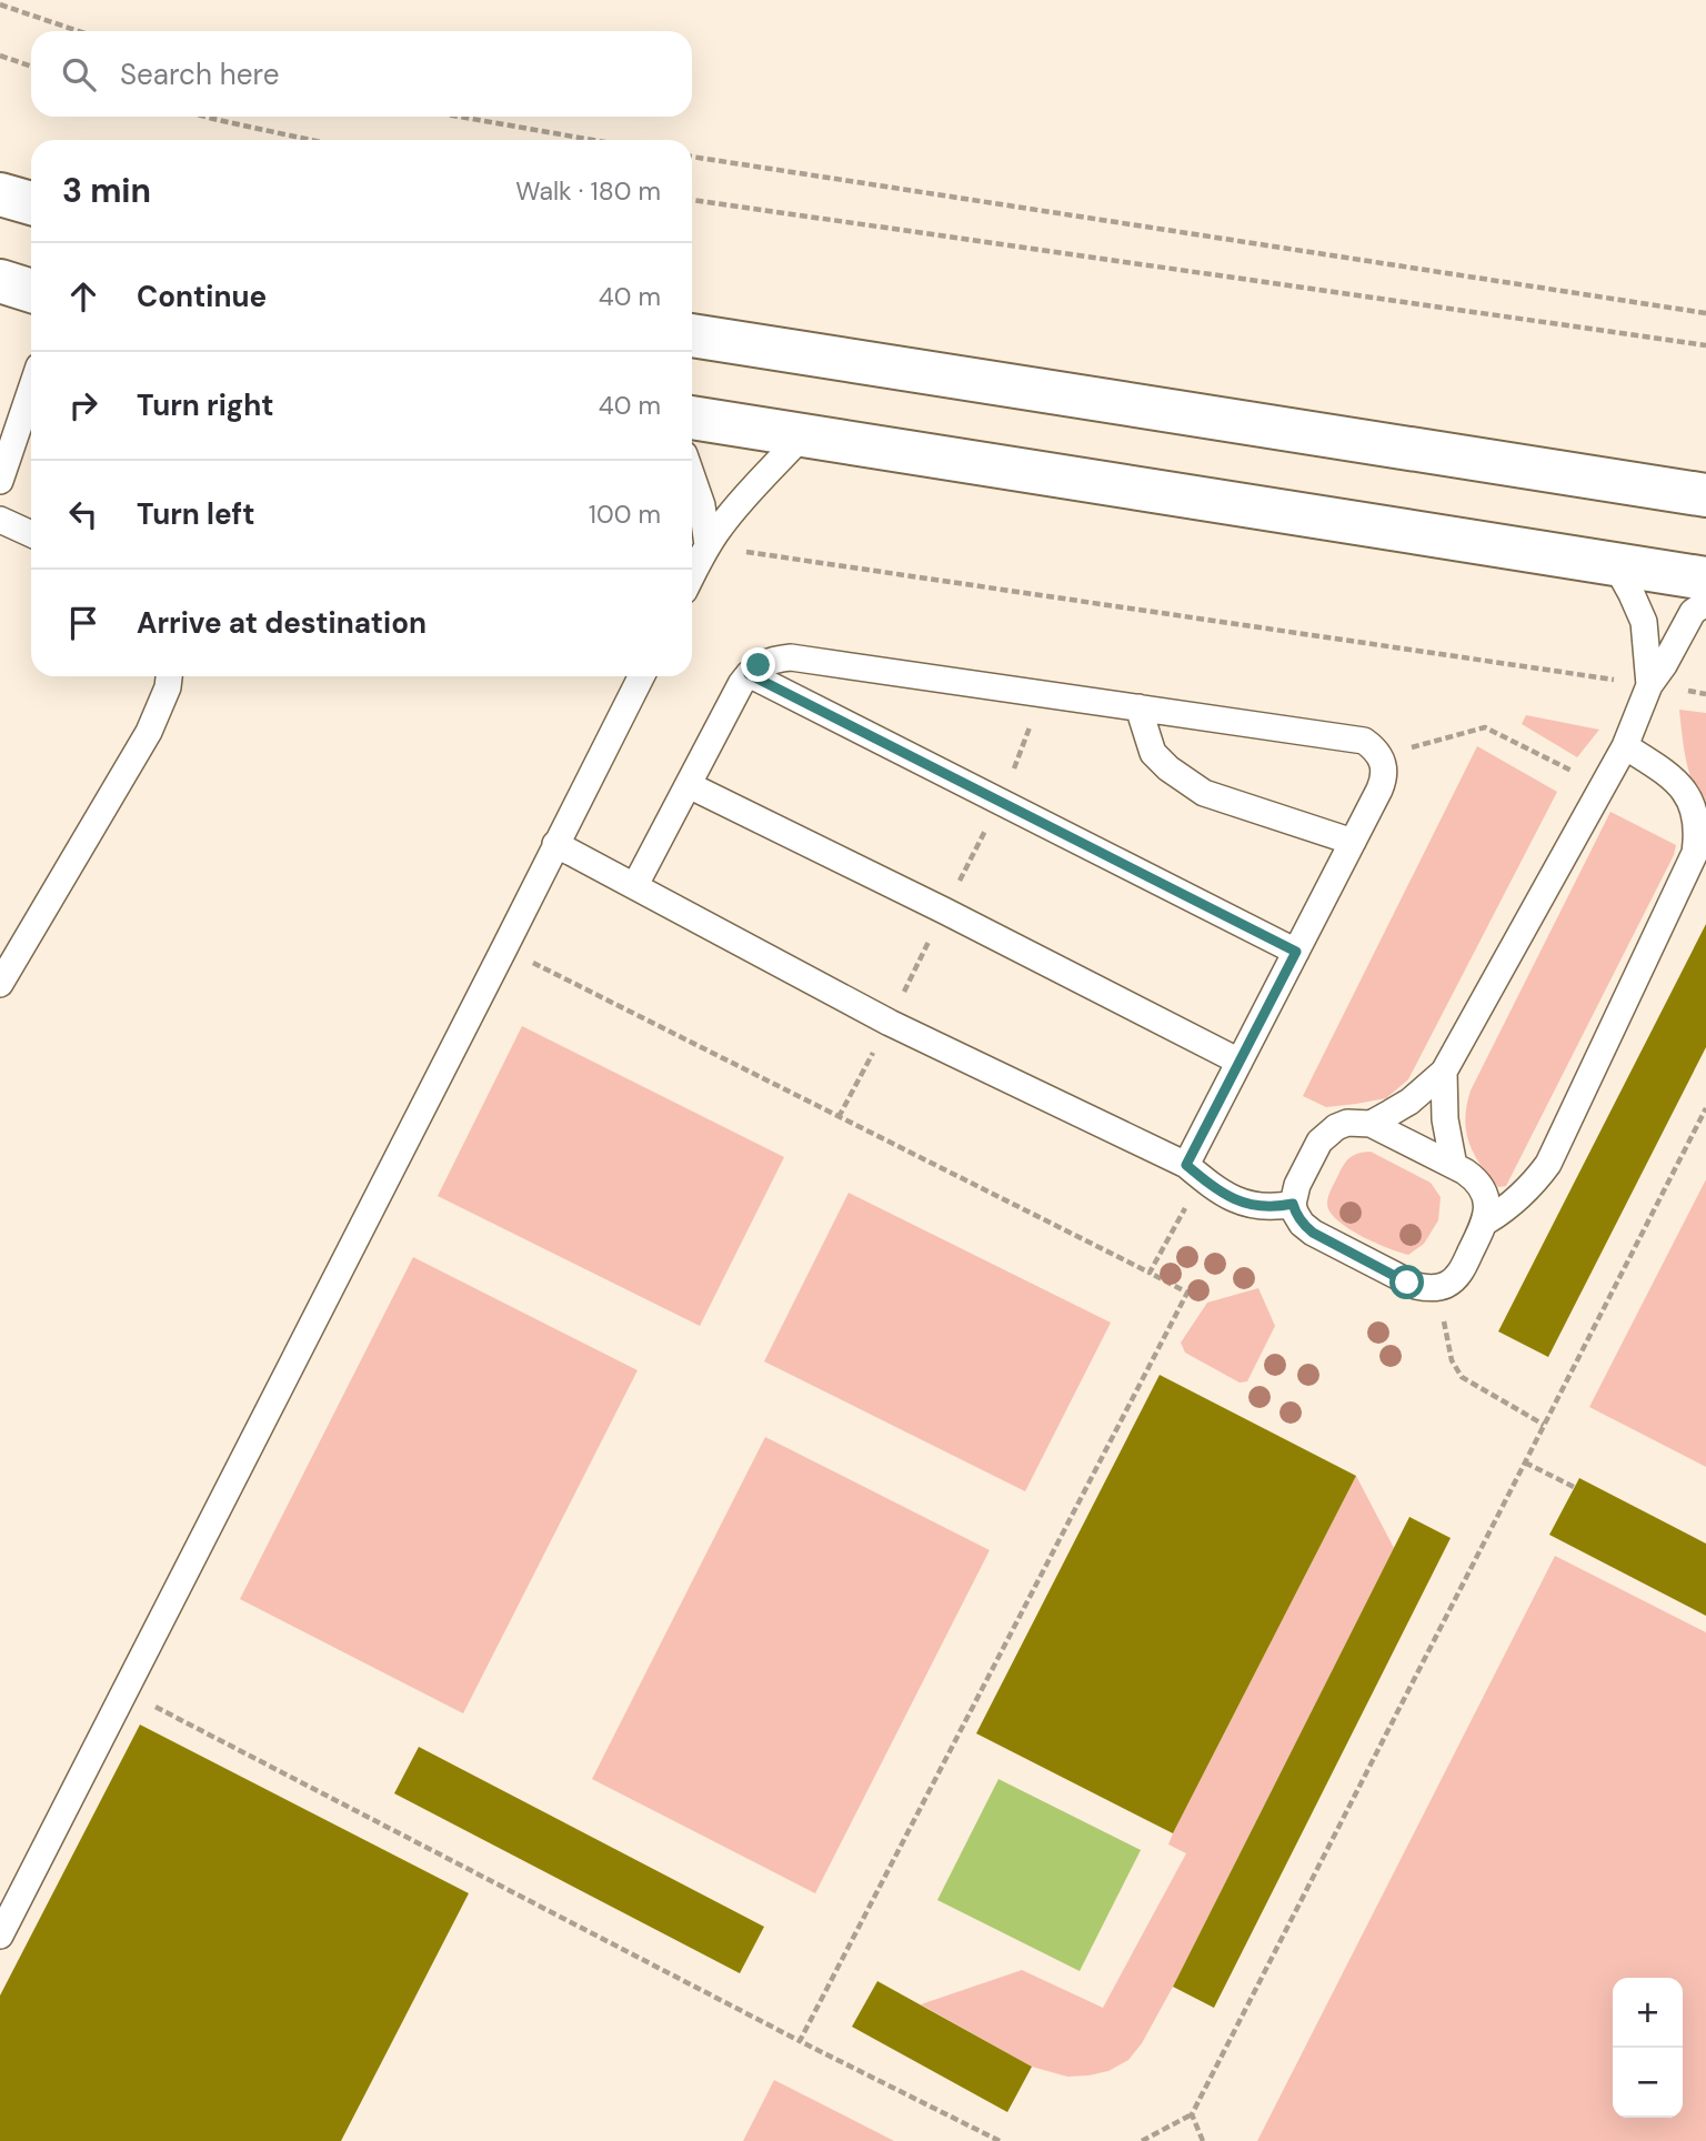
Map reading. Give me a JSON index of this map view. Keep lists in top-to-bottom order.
{
  "page": {
    "search": "Search here",
    "heading": ["3 min", "Walk · 180 m"],
    "list": [
      ["Continue", "40 m"],
      ["Turn right", "40 m"],
      ["Turn left", "100 m"],
      "Arrive at destination"
    ],
    "map_buttons": ["+", "−"]
  }
}
